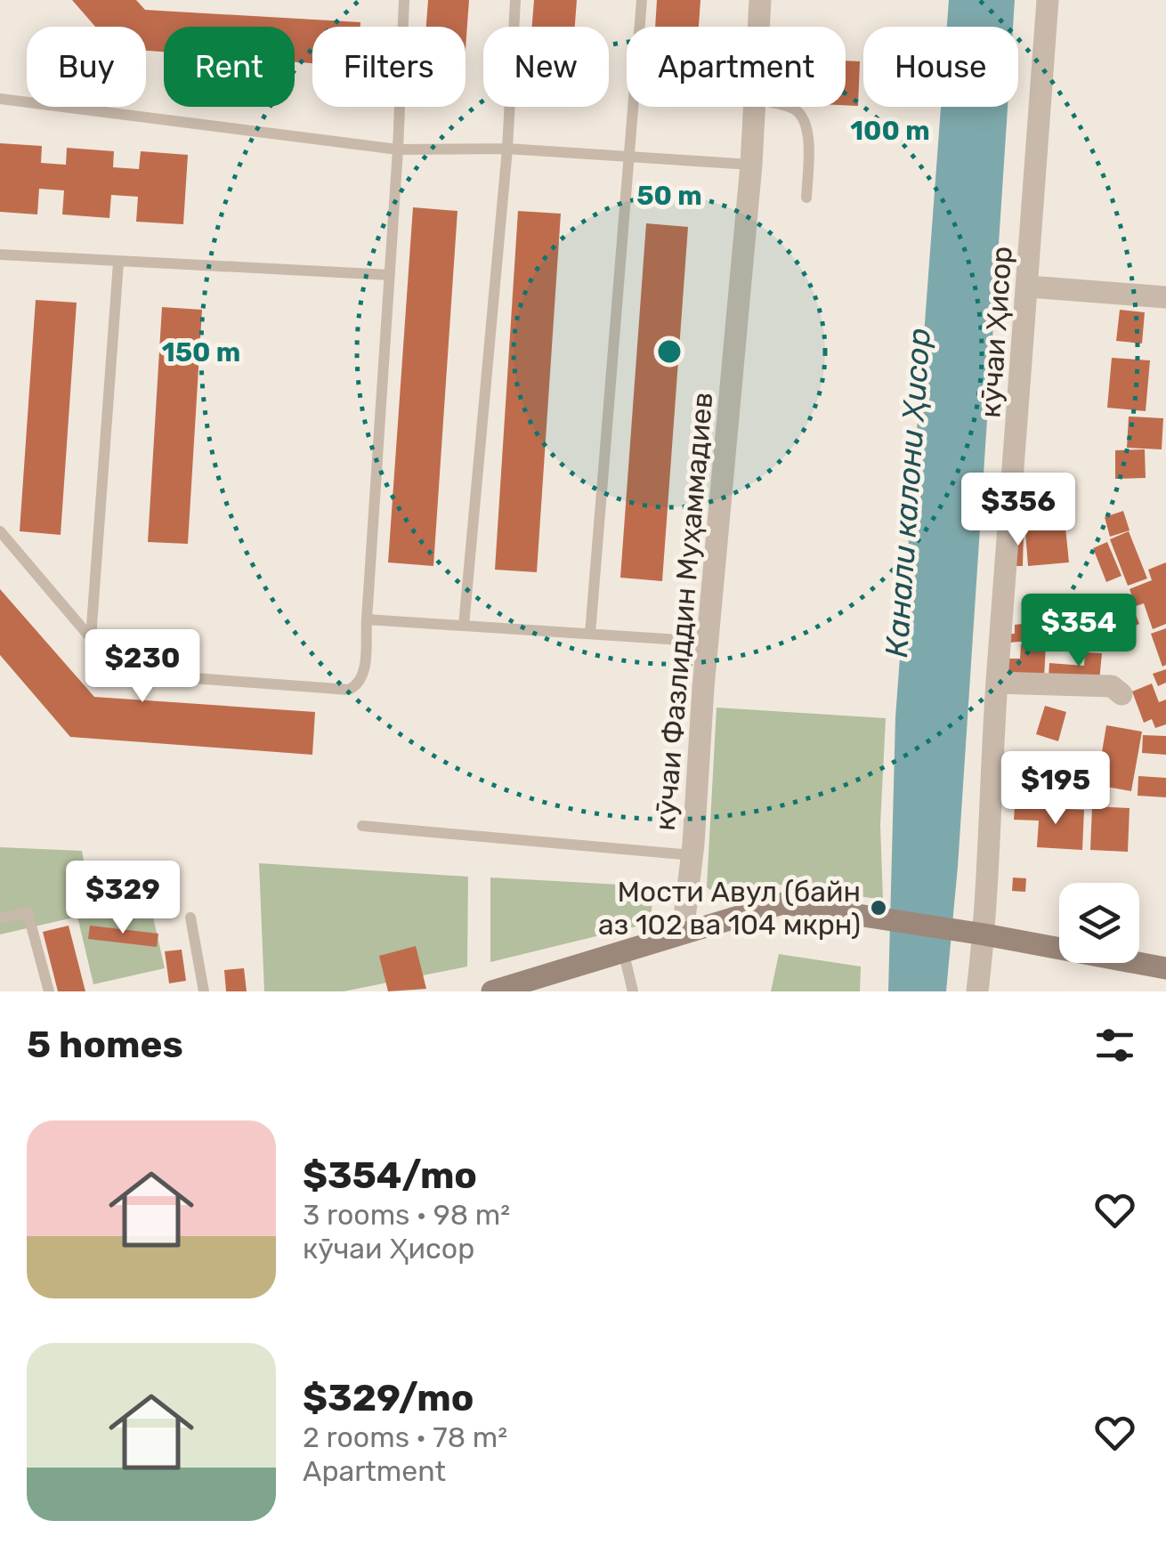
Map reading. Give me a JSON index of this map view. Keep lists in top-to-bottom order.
{
  "streets": {
    "street": ["кӯчаи Ҳисор", "кӯчаи Фазлиддин Муҳаммадиев"]
  },
  "water": ["Канали калони Ҳисор"],
  "places": ["Мости Авул (байн аз 102 ва 104 мкрн)"],
  "page": {
    "chip": [
      "Buy",
      "Rent",
      "Filters",
      "New",
      "Apartment",
      "House"
    ],
    "price": [
      "$356",
      "$354",
      "$230",
      "$195",
      "$329"
    ],
    "heading": "5 homes",
    "list": [
      {
        "name": "$354/mo",
        "note": "3 rooms · 98 m² · кӯчаи Ҳисор"
      },
      {
        "name": "$329/mo",
        "note": "2 rooms · 78 m² · Apartment"
      }
    ]
  },
  "rings": ["100 m", "50 m", "150 m"]
}
